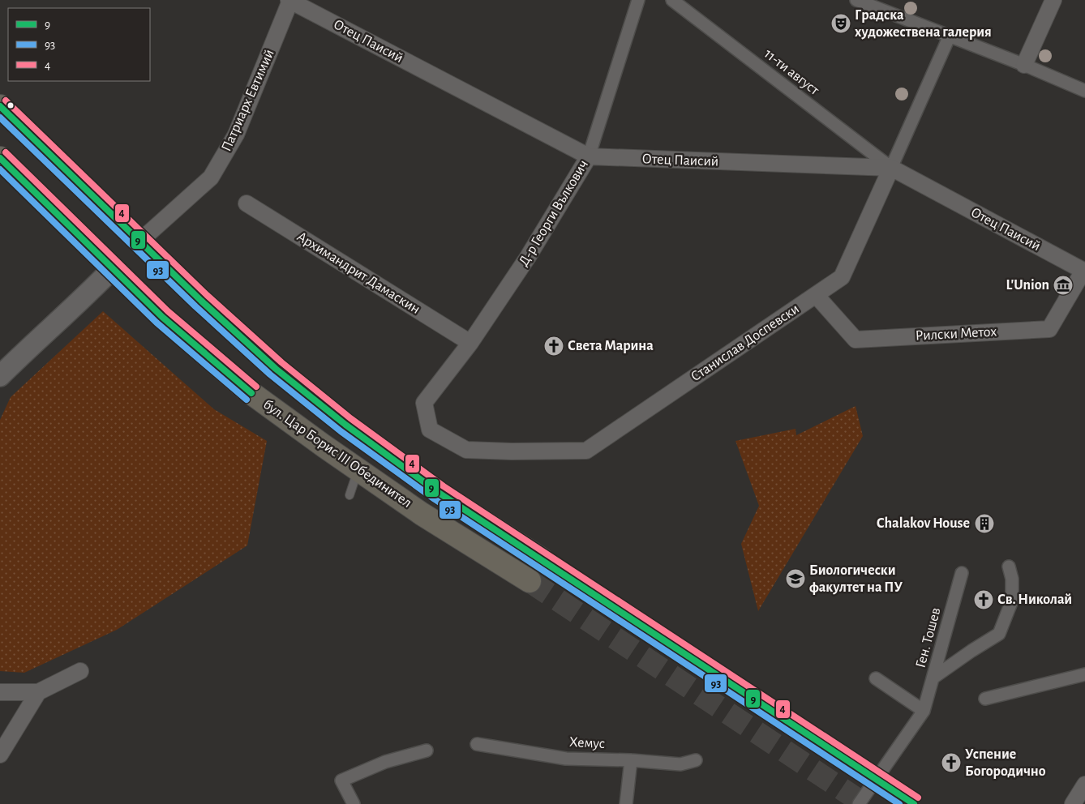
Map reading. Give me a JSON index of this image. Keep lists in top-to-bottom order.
{
  "streets": {
    "main road": ["бул. Цар Борис III Обединител"],
    "street": [
      "Отец Паисий",
      "11-ти август",
      "Патриарх Евтимий",
      "Д-р Георги Вълкович",
      "Архимандрит Дамаскин",
      "Рилски Метох",
      "Станислав Доспевски",
      "Ген. Тошев",
      "Хемус"
    ]
  },
  "crossings": [
    ["Отец Паисий", "11-ти август"],
    ["Отец Паисий", "Патриарх Евтимий"],
    ["Отец Паисий", "Д-р Георги Вълкович"],
    ["Отец Паисий", "Рилски Метох"],
    ["Отец Паисий", "Станислав Доспевски"],
    ["11-ти август", "Станислав Доспевски"],
    ["Патриарх Евтимий", "бул. Цар Борис III Обединител"],
    ["Д-р Георги Вълкович", "Архимандрит Дамаскин"],
    ["Д-р Георги Вълкович", "Станислав Доспевски"],
    ["Рилски Метох", "Станислав Доспевски"]
  ],
  "places": {
    "theatre": ["Градска художествена галерия"],
    "museum": ["L'Union"],
    "church": ["Света Марина", "Св. Николай", "Успение Богородично"],
    "building": ["Chalakov House"],
    "school or university": ["Биологически факултет на ПУ"]
  },
  "lines": ["transit line 4", "transit line 9", "transit line 93"],
  "legend": ["9", "93", "4"]
}
